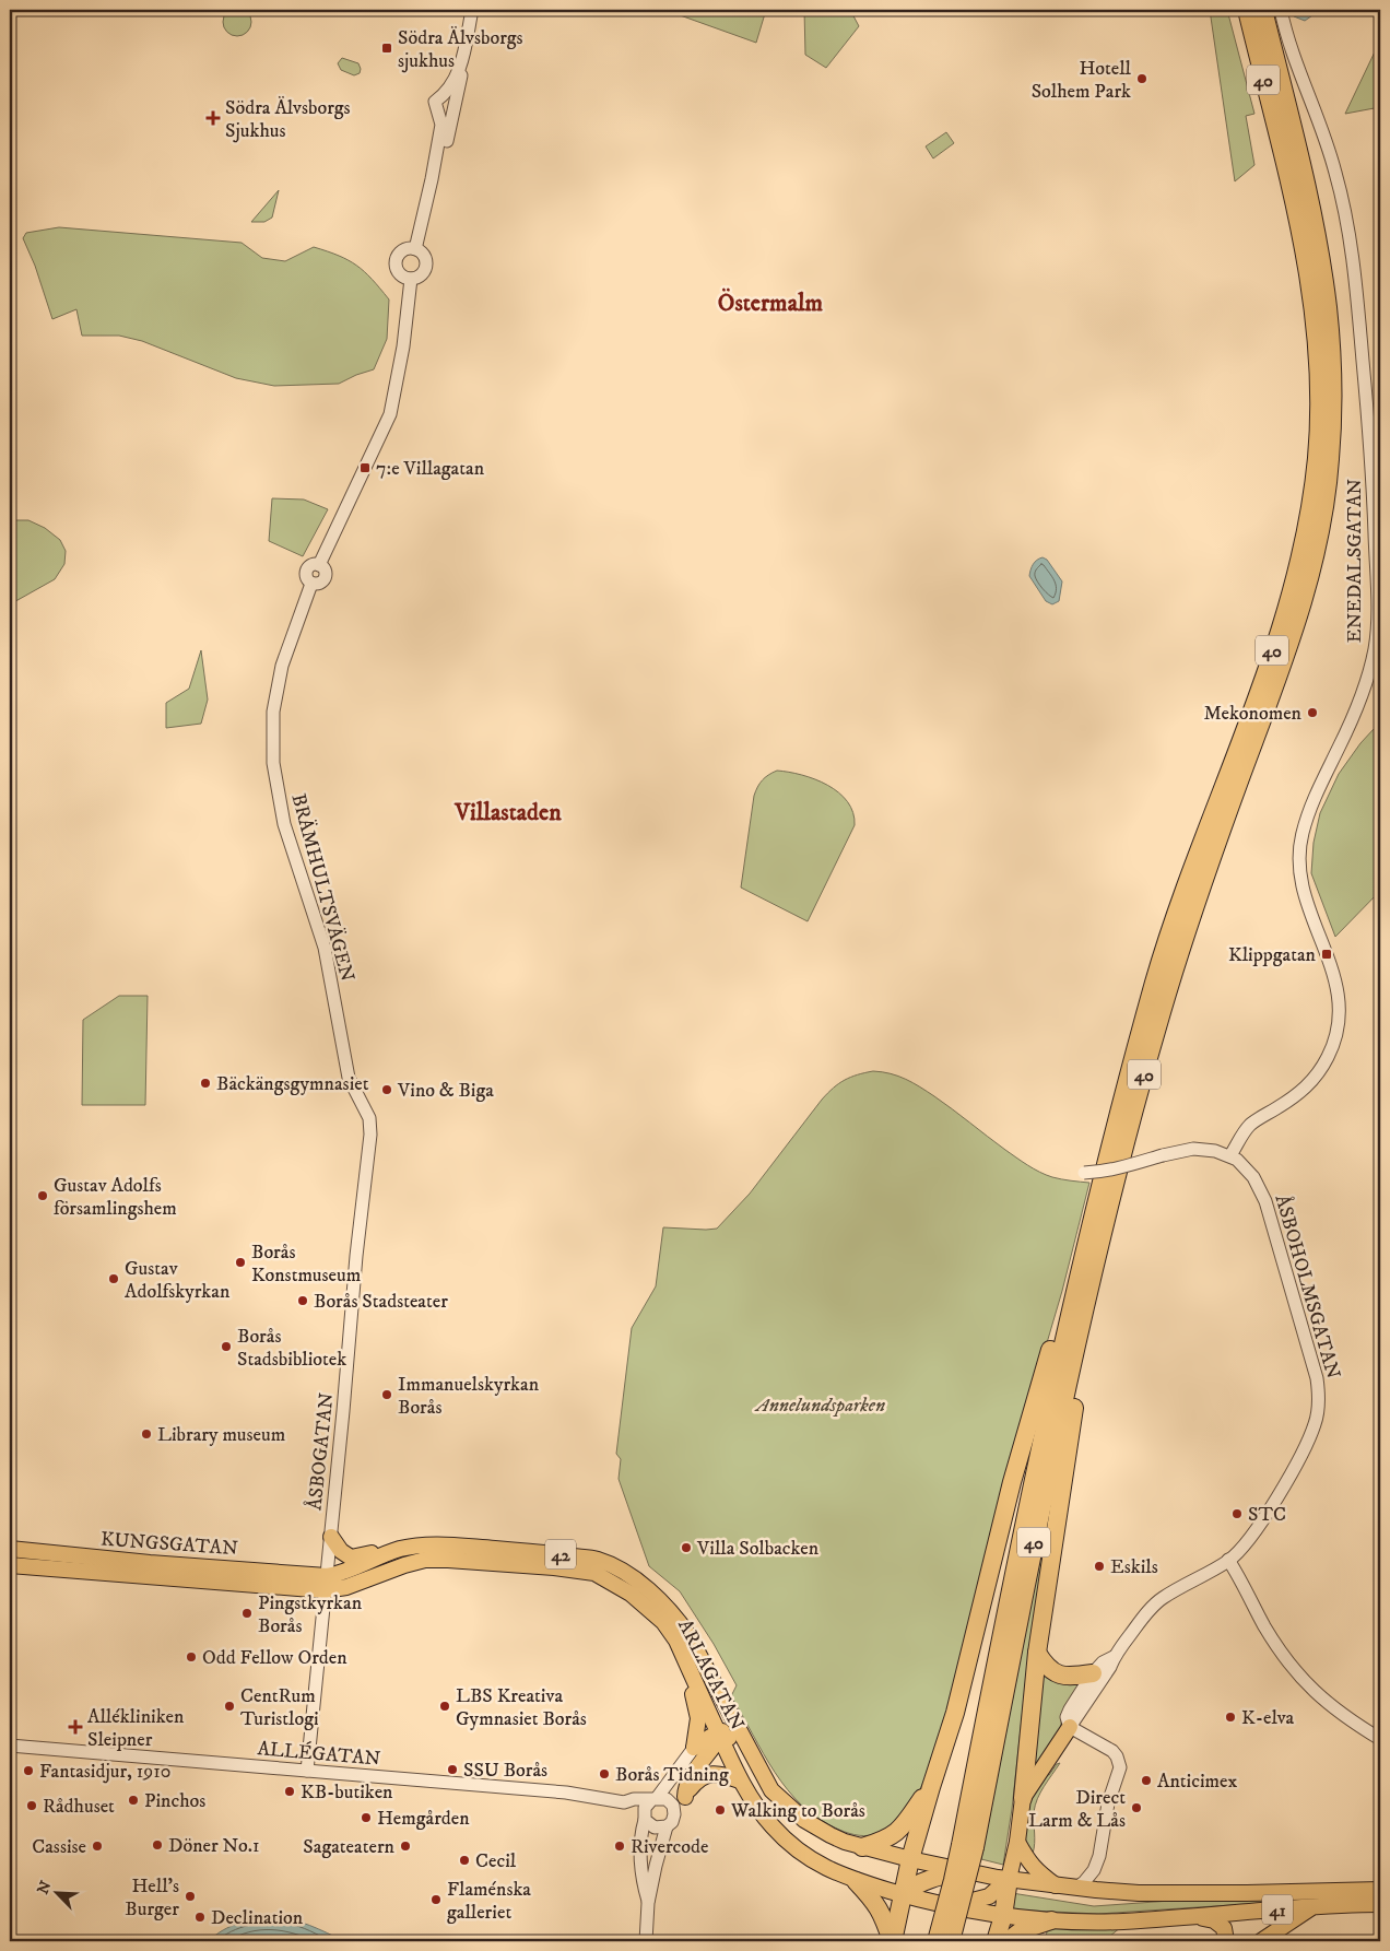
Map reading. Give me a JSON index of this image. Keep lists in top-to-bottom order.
{
  "streets": {
    "highway": ["40"],
    "main road": [
      "KUNGSGATAN",
      "42",
      "ARLAGATAN",
      "41"
    ],
    "street": [
      "ENEDALSGATAN",
      "BRÄMHULTSVÄGEN",
      "ÅSBOHOLMSGATAN",
      "ÅSBOGATAN",
      "ALLÉGATAN"
    ]
  },
  "crossings": [
    ["ENEDALSGATAN", "ÅSBOHOLMSGATAN"],
    ["BRÄMHULTSVÄGEN", "ÅSBOGATAN"],
    ["ÅSBOGATAN", "KUNGSGATAN"],
    ["ÅSBOGATAN", "ARLAGATAN"],
    ["ÅSBOGATAN", "ALLÉGATAN"],
    ["KUNGSGATAN", "ARLAGATAN"],
    ["ARLAGATAN", "41"]
  ],
  "districts": ["Östermalm", "Villastaden"],
  "parks": ["Annelundsparken"],
  "places": {
    "transit": ["Södra Älvsborgs sjukhus", "7:e Villagatan", "Klippgatan"],
    "other": [
      "Hotell Solhem Park",
      "Mekonomen",
      "Bäckängsgymnasiet",
      "Vino & Biga",
      "Gustav Adolfs församlingshem",
      "Borås Konstmuseum",
      "Gustav Adolfskyrkan",
      "Borås Stadsteater",
      "Borås Stadsbibliotek",
      "Immanuelskyrkan Borås",
      "Library museum",
      "STC",
      "Villa Solbacken",
      "Eskils",
      "Pingstkyrkan Borås",
      "Odd Fellow Orden",
      "CentRum Turistlogi",
      "LBS Kreativa Gymnasiet Borås",
      "K-elva",
      "SSU Borås",
      "Fantasidjur, 1910",
      "Borås Tidning",
      "Anticimex",
      "KB-butiken",
      "Pinchos",
      "Rådhuset",
      "Direct Larm & Lås",
      "Walking to Borås",
      "Hemgården",
      "Döner No.1",
      "Cassise",
      "Sagateatern",
      "Rivercode",
      "Cecil",
      "Hell's Burger",
      "Flaménska galleriet",
      "Declination"
    ],
    "health": ["Södra Älvsborgs Sjukhus", "Allékliniken Sleipner"]
  },
  "north": "top left"
}
